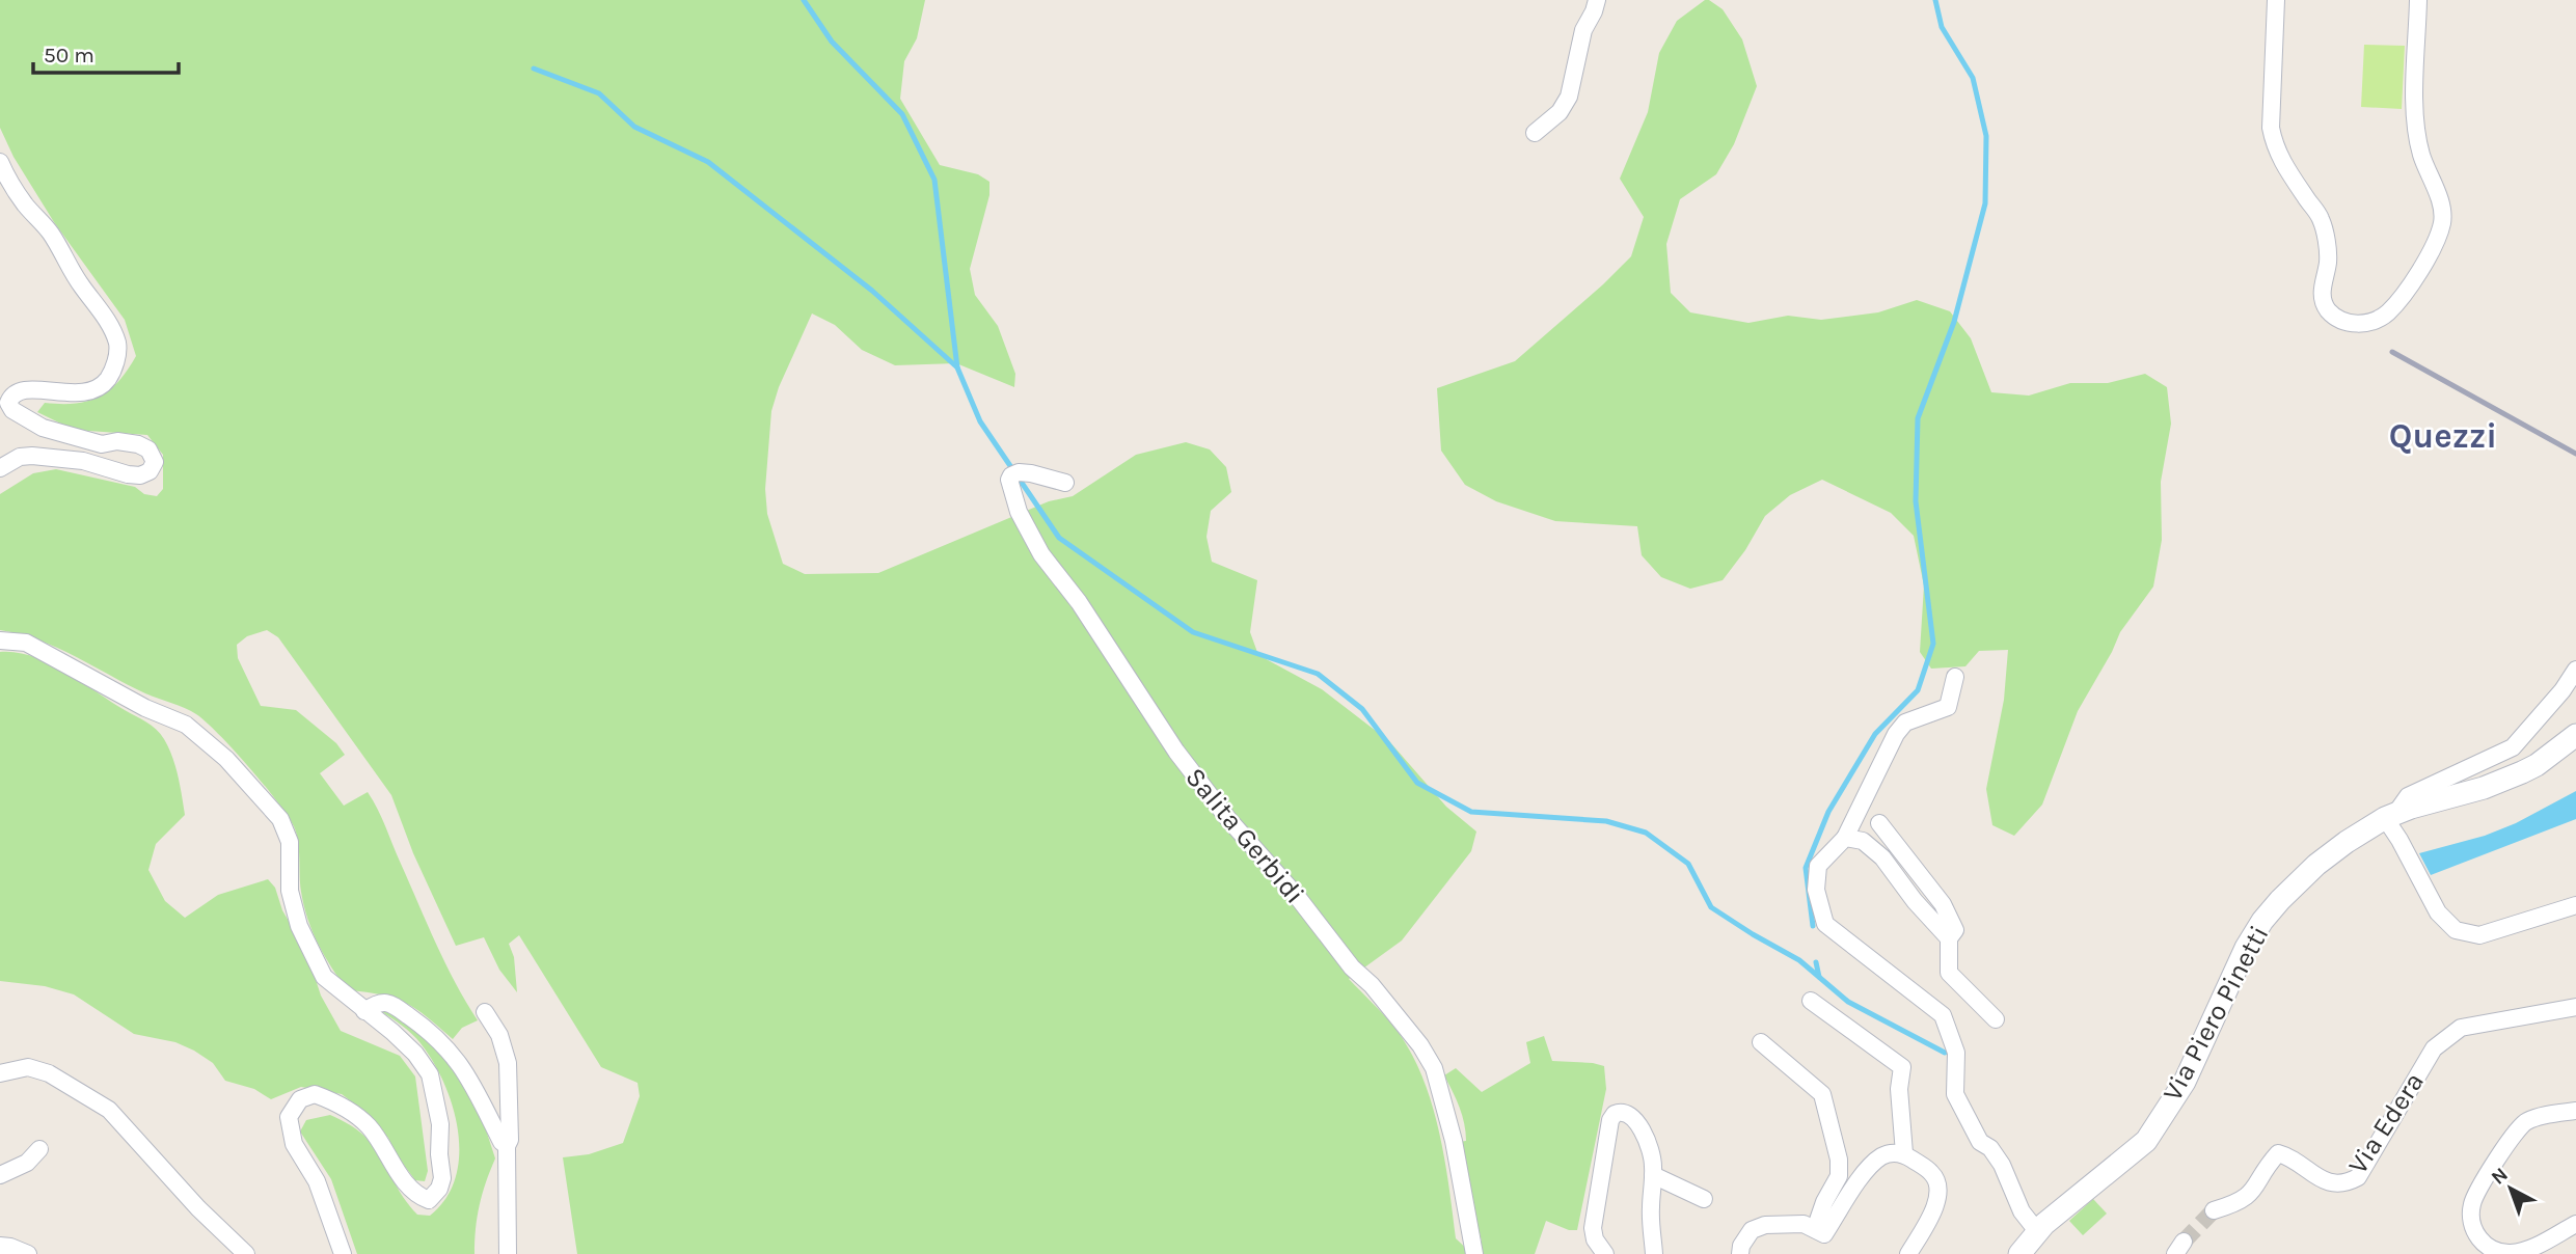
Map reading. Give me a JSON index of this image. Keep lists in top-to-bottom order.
{
  "streets": {
    "street": ["Salita Gerbidi", "Via Piero Pinetti", "Via Edera"]
  },
  "districts": ["Quezzi"],
  "scale_bar": "50 m",
  "north": "top left"
}
